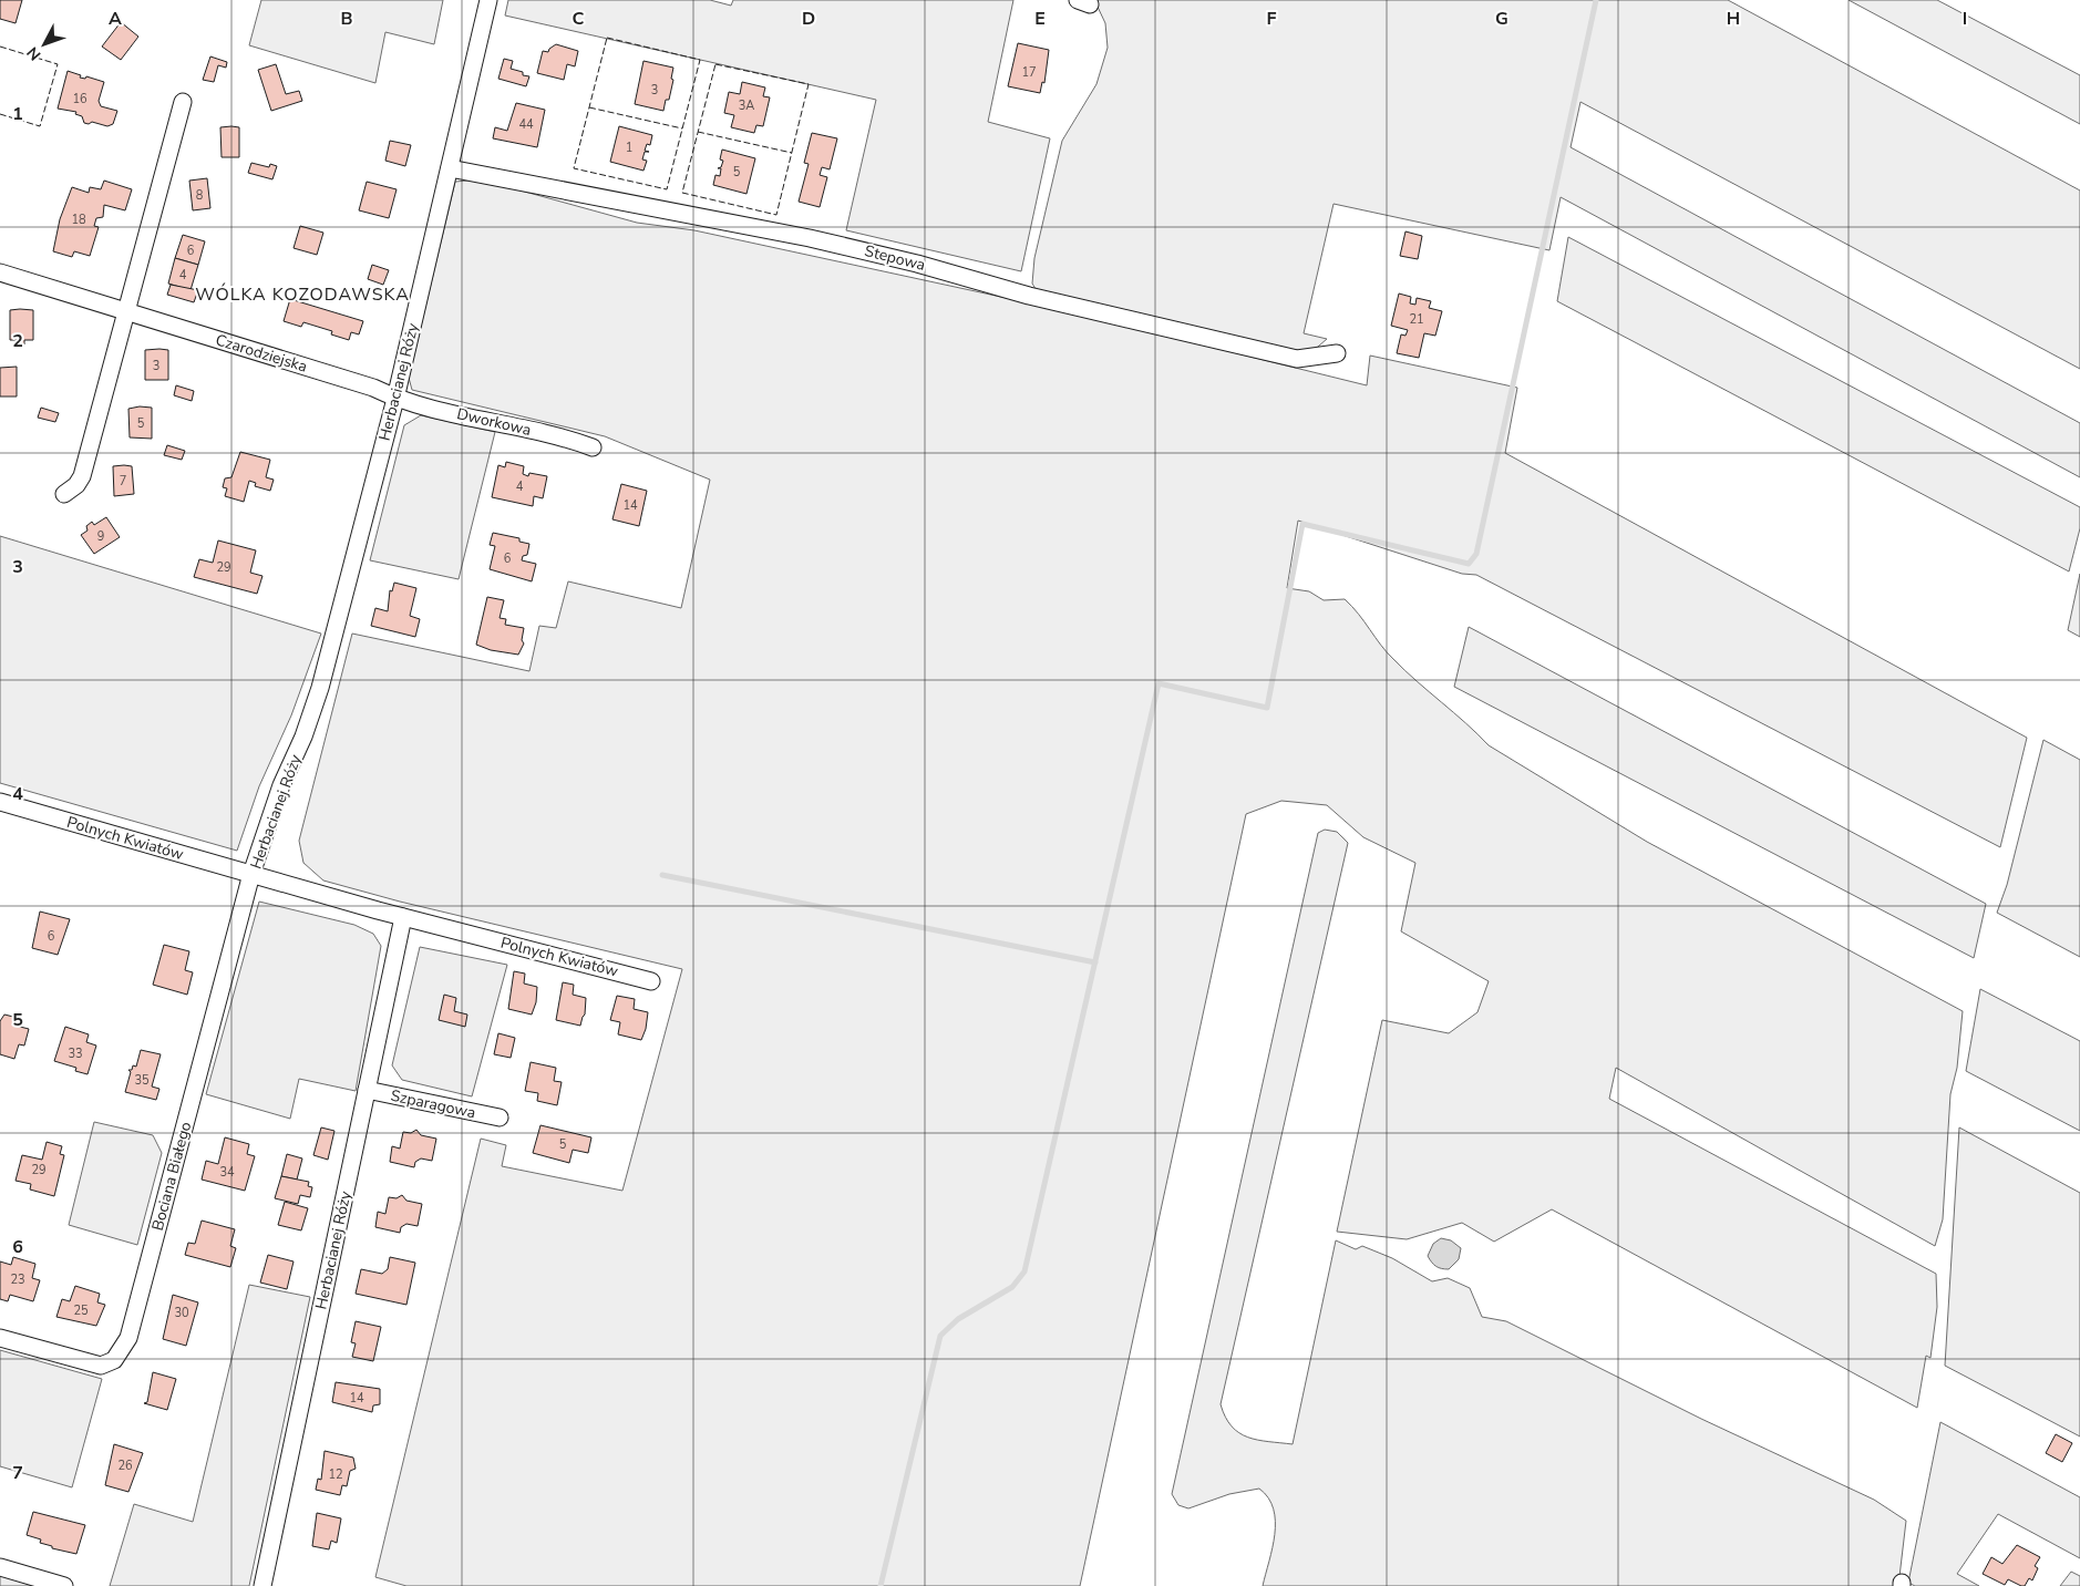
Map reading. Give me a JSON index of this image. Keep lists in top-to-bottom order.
{
  "streets": {
    "street": [
      "Stepowa",
      "Czarodziejska",
      "Herbacianej Róży",
      "Dworkowa",
      "Polnych Kwiatów",
      "Szparagowa",
      "Bociana Białego"
    ]
  },
  "crossings": [
    ["Stepowa", "Herbacianej Róży"],
    ["Czarodziejska", "Herbacianej Róży"],
    ["Czarodziejska", "Dworkowa"],
    ["Herbacianej Róży", "Dworkowa"],
    ["Herbacianej Róży", "Polnych Kwiatów"],
    ["Herbacianej Róży", "Szparagowa"],
    ["Herbacianej Róży", "Bociana Białego"],
    ["Polnych Kwiatów", "Bociana Białego"]
  ],
  "districts": ["WÓLKA KOZODAWSKA"],
  "house_numbers": [
    "17",
    "3",
    "16",
    "3A",
    "44",
    "1",
    "5",
    "8",
    "18",
    "6",
    "4",
    "21",
    "3",
    "5",
    "7",
    "4",
    "14",
    "9",
    "6",
    "29",
    "6",
    "33",
    "35",
    "5",
    "29",
    "34",
    "23",
    "25",
    "30",
    "14",
    "26",
    "12"
  ],
  "north": "bottom left",
  "grid": {
    "columns": [
      "A",
      "B",
      "C",
      "D",
      "E",
      "F",
      "G",
      "H",
      "I"
    ],
    "rows": [
      "1",
      "2",
      "3",
      "4",
      "5",
      "6",
      "7"
    ]
  }
}
